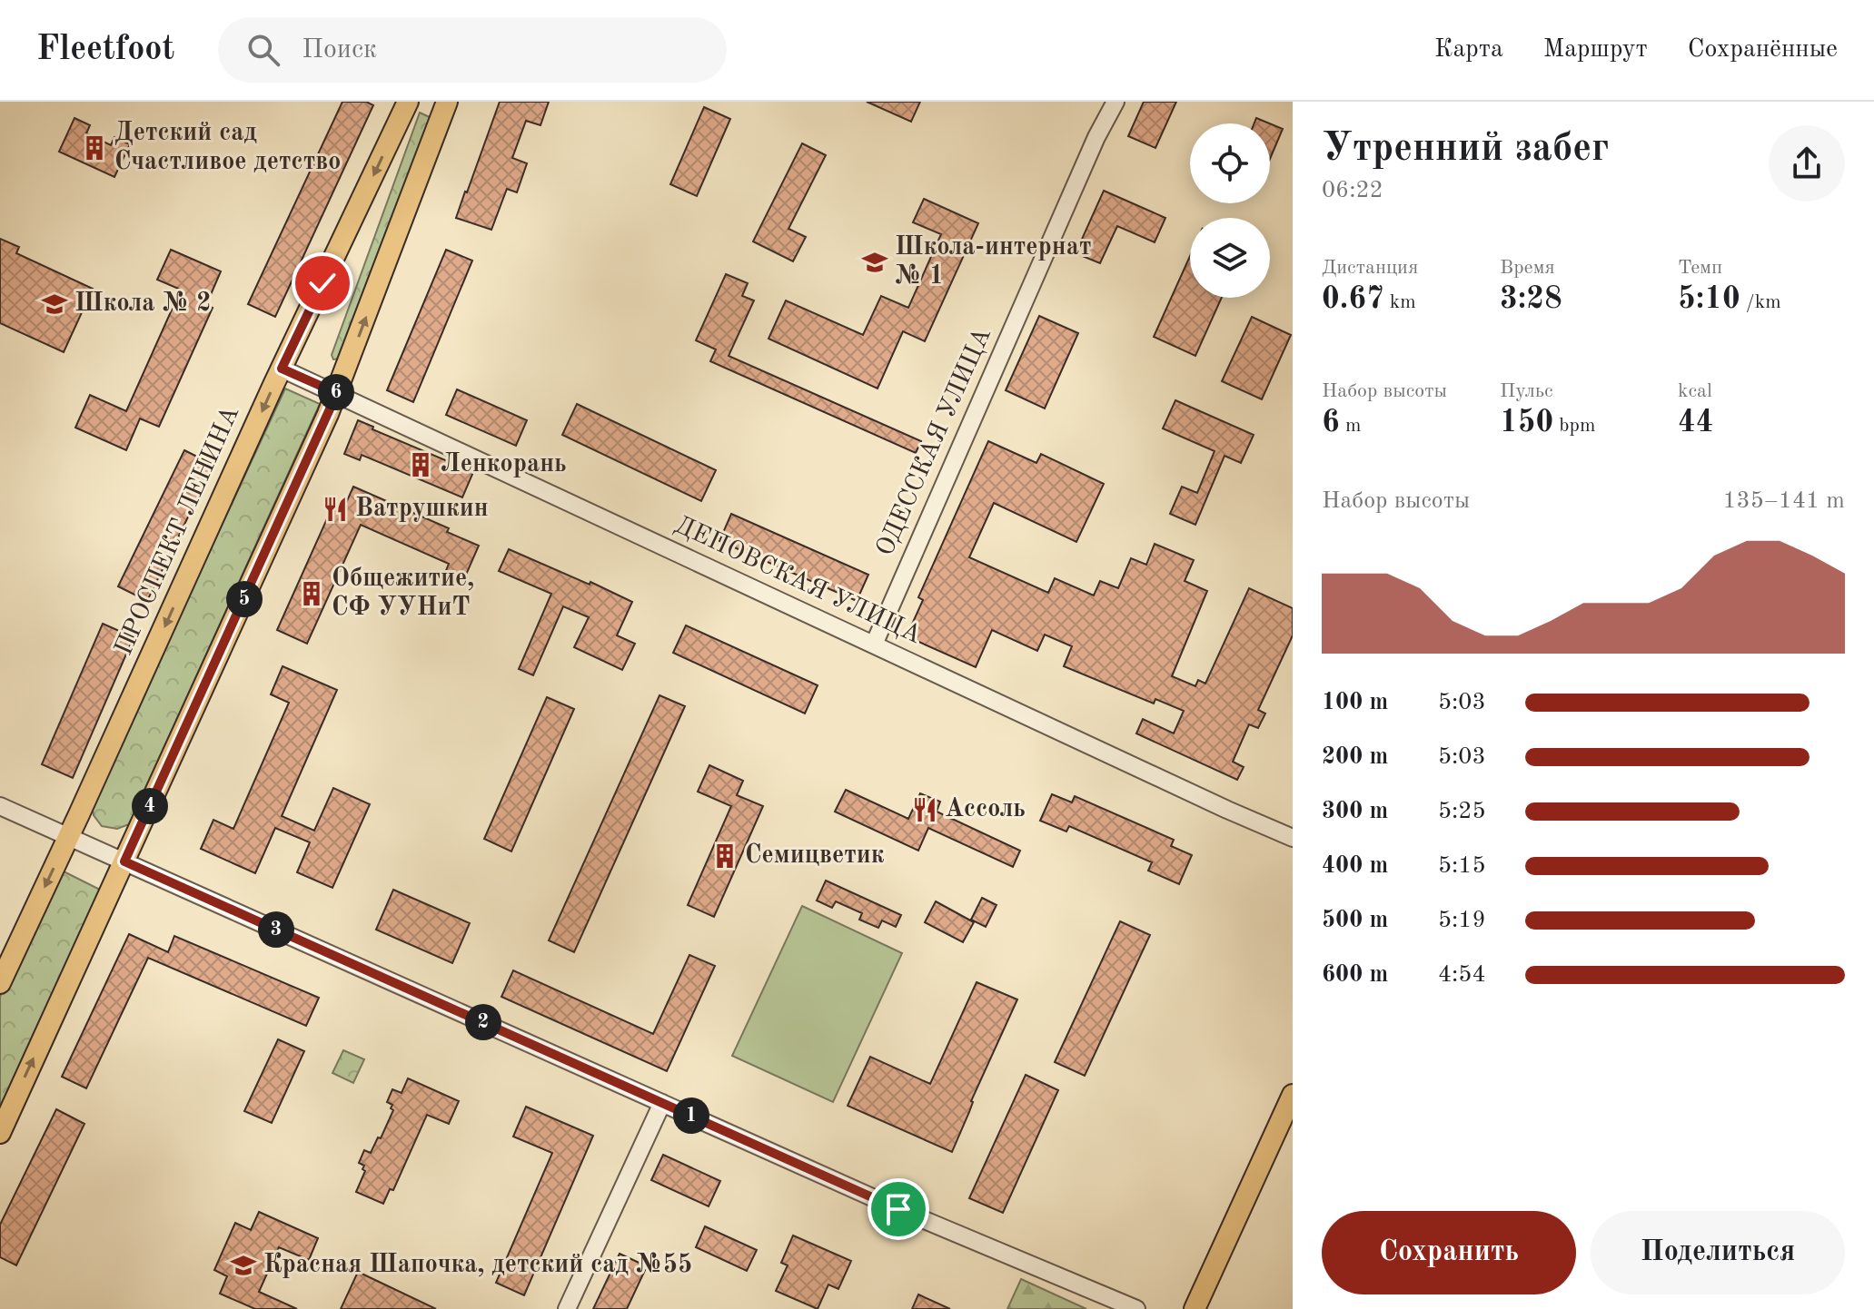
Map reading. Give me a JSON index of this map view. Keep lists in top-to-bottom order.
{
  "streets": {
    "main road": ["ПРОСПЕКТ ЛЕНИНА"],
    "street": ["ОДЕССКАЯ УЛИЦА", "ДЕПОВСКАЯ УЛИЦА"]
  },
  "crossings": [
    ["ОДЕССКАЯ УЛИЦА", "ДЕПОВСКАЯ УЛИЦА"],
    ["ПРОСПЕКТ ЛЕНИНА", "ДЕПОВСКАЯ УЛИЦА"]
  ],
  "places": {
    "building": [
      "Детский сад Счастливое детство",
      "Ленкорань",
      "Общежитие, СФ УУНиТ",
      "Семицветик"
    ],
    "school or university": ["Школа-интернат № 1", "Школа № 2", "Красная Шапочка, детский сад №55"],
    "restaurant": ["Ватрушкин", "Ассоль"]
  },
  "page": {
    "header": "Fleetfoot",
    "search": "Поиск",
    "nav": ["Карта", "Маршрут", "Сохранённые"],
    "heading": ["Утренний забег", "06:22"],
    "stats": [
      ["Дистанция", "0.67 km"],
      ["Время", "3:28"],
      ["Темп", "5:10 /km"],
      ["Набор высоты", "6 m"],
      ["Пульс", "150 bpm"],
      ["kcal", "44"]
    ],
    "pins": [
      "6",
      "5",
      "4",
      "3",
      "2",
      "1"
    ],
    "chart": ["Набор высоты", "135–141 m"],
    "list": [
      {
        "name": "100 m",
        "note": "5:03"
      },
      {
        "name": "200 m",
        "note": "5:03"
      },
      {
        "name": "300 m",
        "note": "5:25"
      },
      {
        "name": "400 m",
        "note": "5:15"
      },
      {
        "name": "500 m",
        "note": "5:19"
      },
      {
        "name": "600 m",
        "note": "4:54"
      }
    ],
    "buttons": ["Сохранить", "Поделиться"]
  }
}
